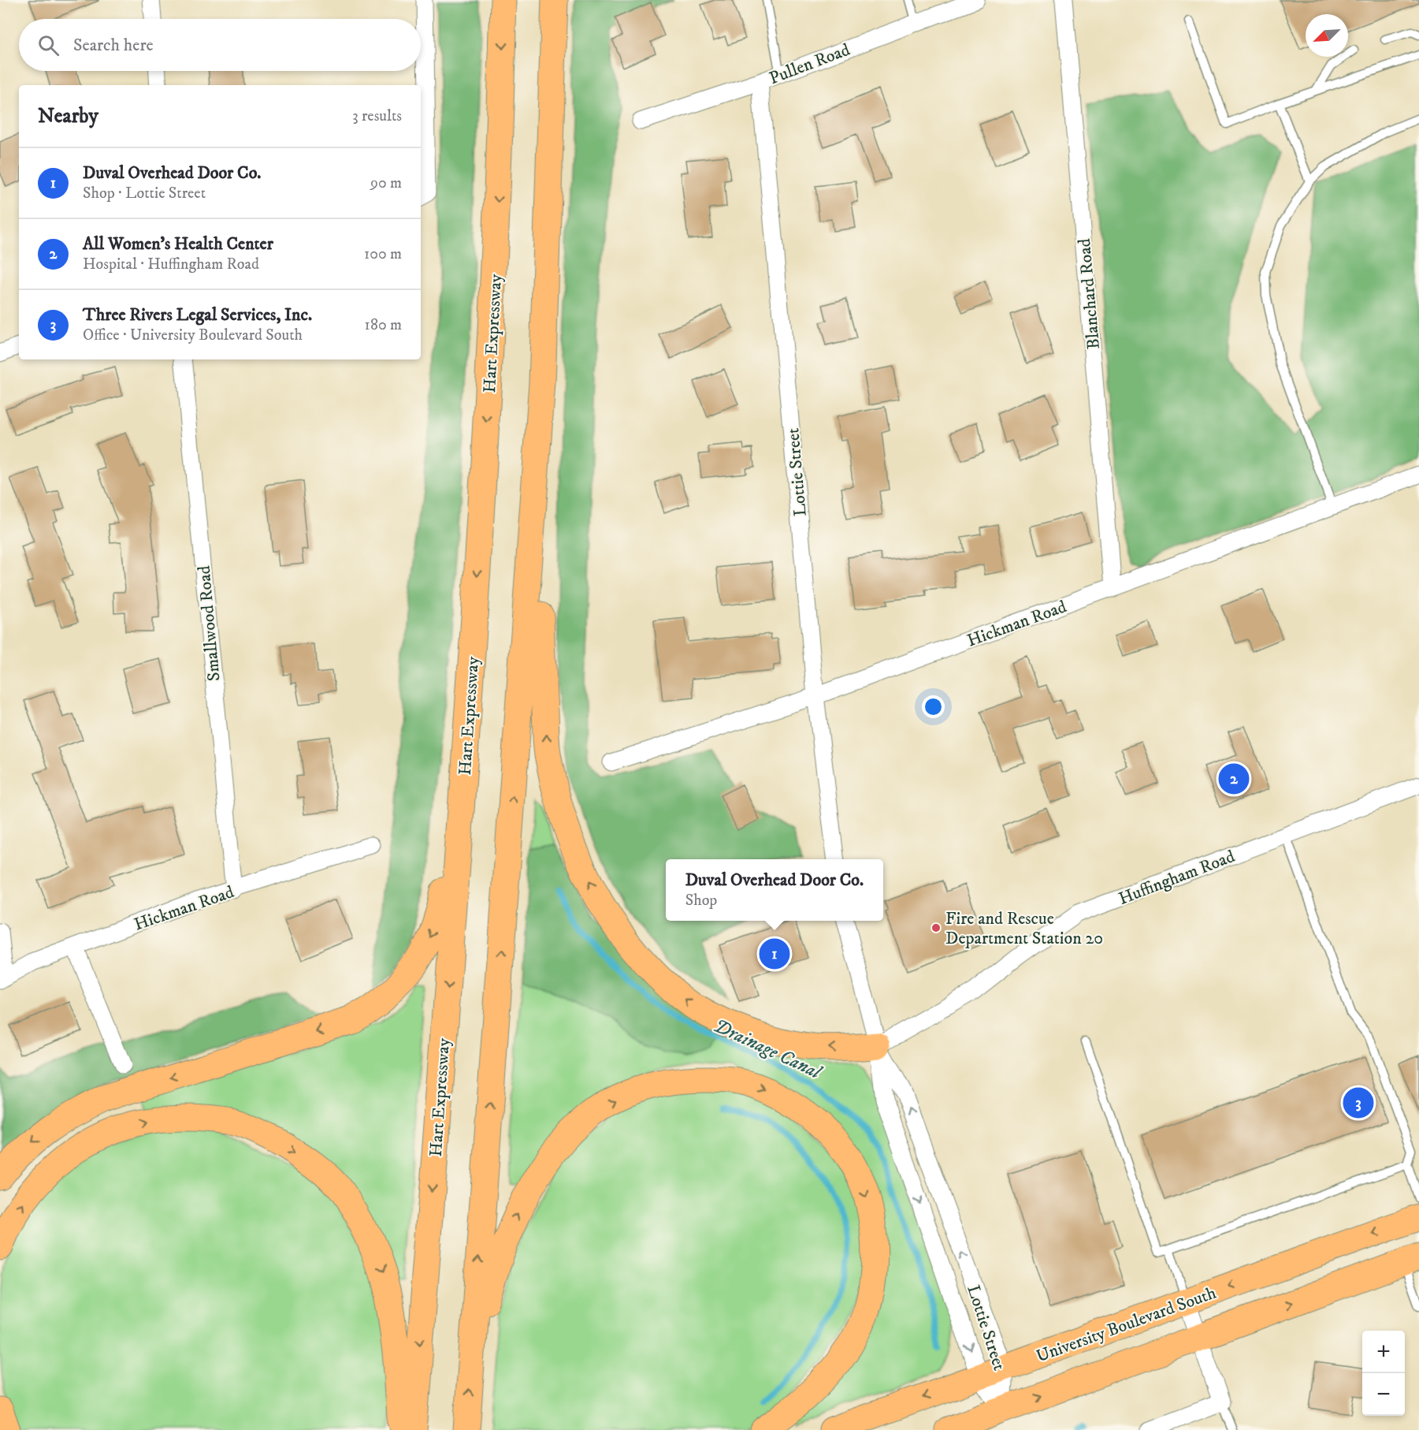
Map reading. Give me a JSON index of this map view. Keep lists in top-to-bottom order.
{
  "streets": {
    "main road": ["Hart Expressway", "University Boulevard South"],
    "street": [
      "Pullen Road",
      "Blanchard Road",
      "Lottie Street",
      "Hickman Road",
      "Smallwood Road",
      "Huffingham Road"
    ]
  },
  "crossings": [
    ["Pullen Road", "Lottie Street"],
    ["Blanchard Road", "Hickman Road"],
    ["Lottie Street", "Hickman Road"],
    ["Lottie Street", "Huffingham Road"],
    ["Lottie Street", "University Boulevard South"],
    ["Hickman Road", "Smallwood Road"]
  ],
  "water": ["Drainage Canal"],
  "places": ["Fire and Rescue Department Station 20"],
  "north": "bottom left",
  "page": {
    "search": "Search here",
    "heading": ["Nearby", "3 results"],
    "list": [
      {
        "mark": "1",
        "name": "Duval Overhead Door Co.",
        "note": "Shop · Lottie Street",
        "value": "90 m"
      },
      {
        "mark": "2",
        "name": "All Women's Health Center",
        "note": "Hospital · Huffingham Road",
        "value": "100 m"
      },
      {
        "mark": "3",
        "name": "Three Rivers Legal Services, Inc.",
        "note": "Office · University Boulevard South",
        "value": "180 m"
      }
    ],
    "pins": ["2", "1", "3"],
    "popup": ["Duval Overhead Door Co.", "Shop"],
    "map_buttons": ["+", "−"]
  }
}
